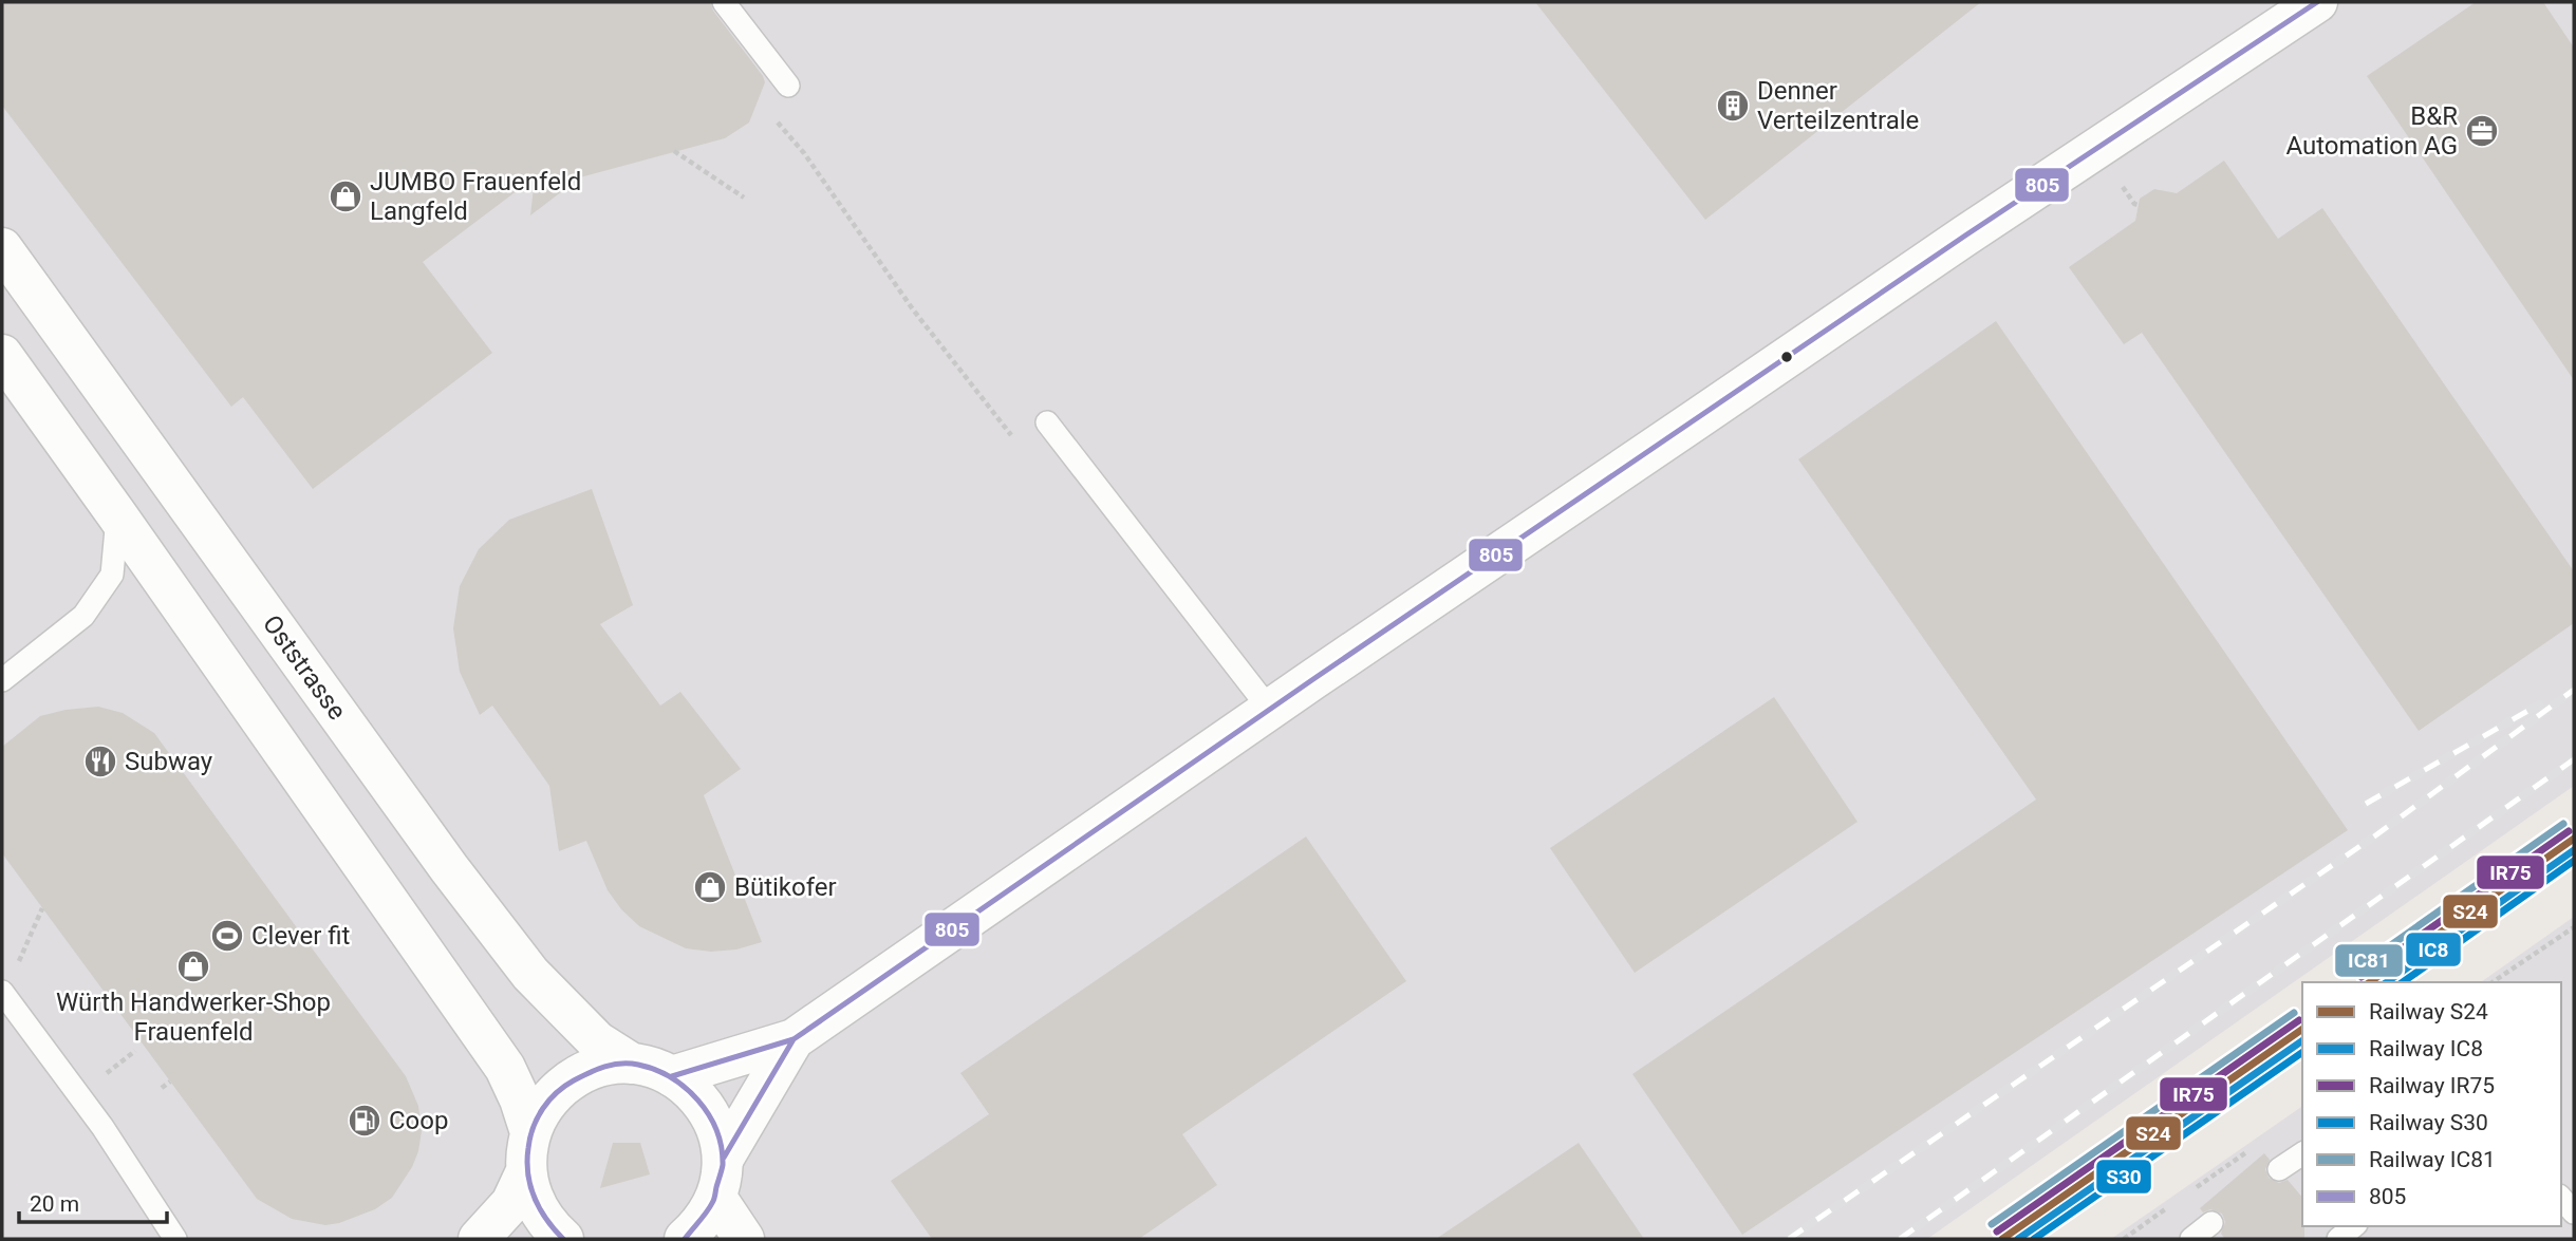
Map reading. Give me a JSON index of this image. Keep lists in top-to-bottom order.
{
  "streets": {
    "main road": ["Oststrasse"]
  },
  "places": {
    "building": ["Denner Verteilzentrale"],
    "office": ["B&R Automation AG"],
    "shop": ["JUMBO Frauenfeld Langfeld", "Bütikofer", "Würth Handwerker-Shop Frauenfeld"],
    "restaurant": ["Subway"],
    "sports": ["Clever fit"],
    "fuel station": ["Coop"]
  },
  "lines": [
    "transit line 805",
    "rail line IC81",
    "rail line IR75",
    "rail line S24",
    "rail line IC8",
    "rail line S30"
  ],
  "legend": [
    "Railway S24",
    "Railway IC8",
    "Railway IR75",
    "Railway S30",
    "Railway IC81",
    "805"
  ],
  "scale_bar": "20 m"
}
